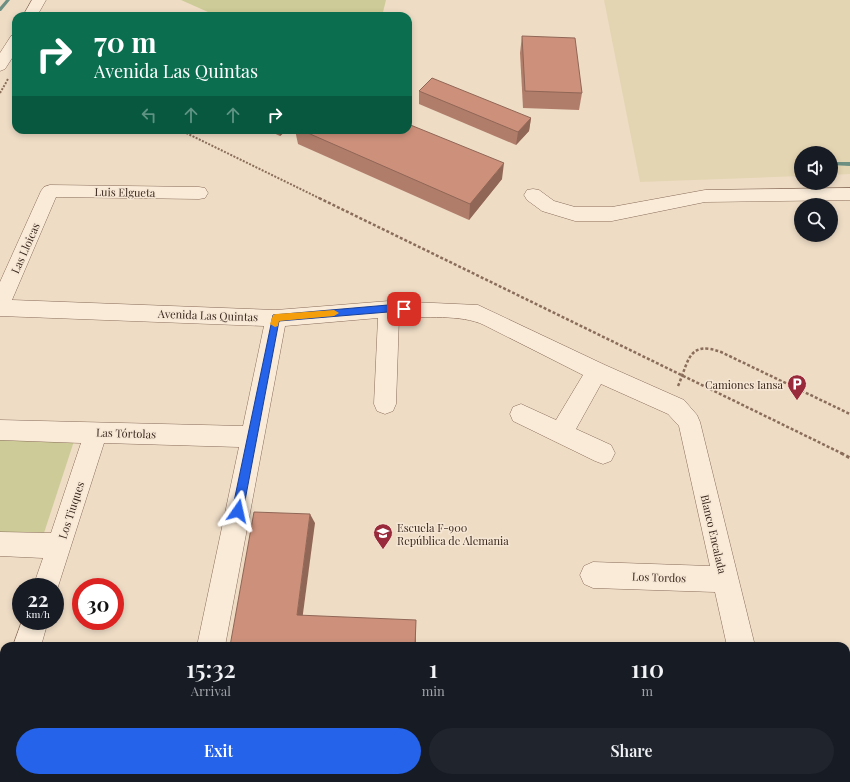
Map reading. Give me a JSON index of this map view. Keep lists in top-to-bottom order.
{
  "streets": {
    "street": [
      "Luis Elgueta",
      "Las Lloicas",
      "Avenida Las Quintas",
      "Las Tórtolas",
      "Los Tiuques",
      "Blanco Encalada",
      "Los Tordos"
    ]
  },
  "crossings": [
    ["Luis Elgueta", "Las Lloicas"],
    ["Las Lloicas", "Avenida Las Quintas"],
    ["Avenida Las Quintas", "Blanco Encalada"],
    ["Las Tórtolas", "Los Tiuques"],
    ["Blanco Encalada", "Los Tordos"]
  ],
  "places": {
    "parking": ["Camiones Iansa"],
    "school or university": ["Escuela F-900 República de Alemania"]
  },
  "page": {
    "turn": ["70 m", "Avenida Las Quintas"],
    "speed": "22 km/h",
    "limit": "30",
    "eta": [
      "15:32",
      "Arrival",
      "1",
      "min",
      "110",
      "m"
    ],
    "buttons": ["Exit", "Share"]
  }
}
